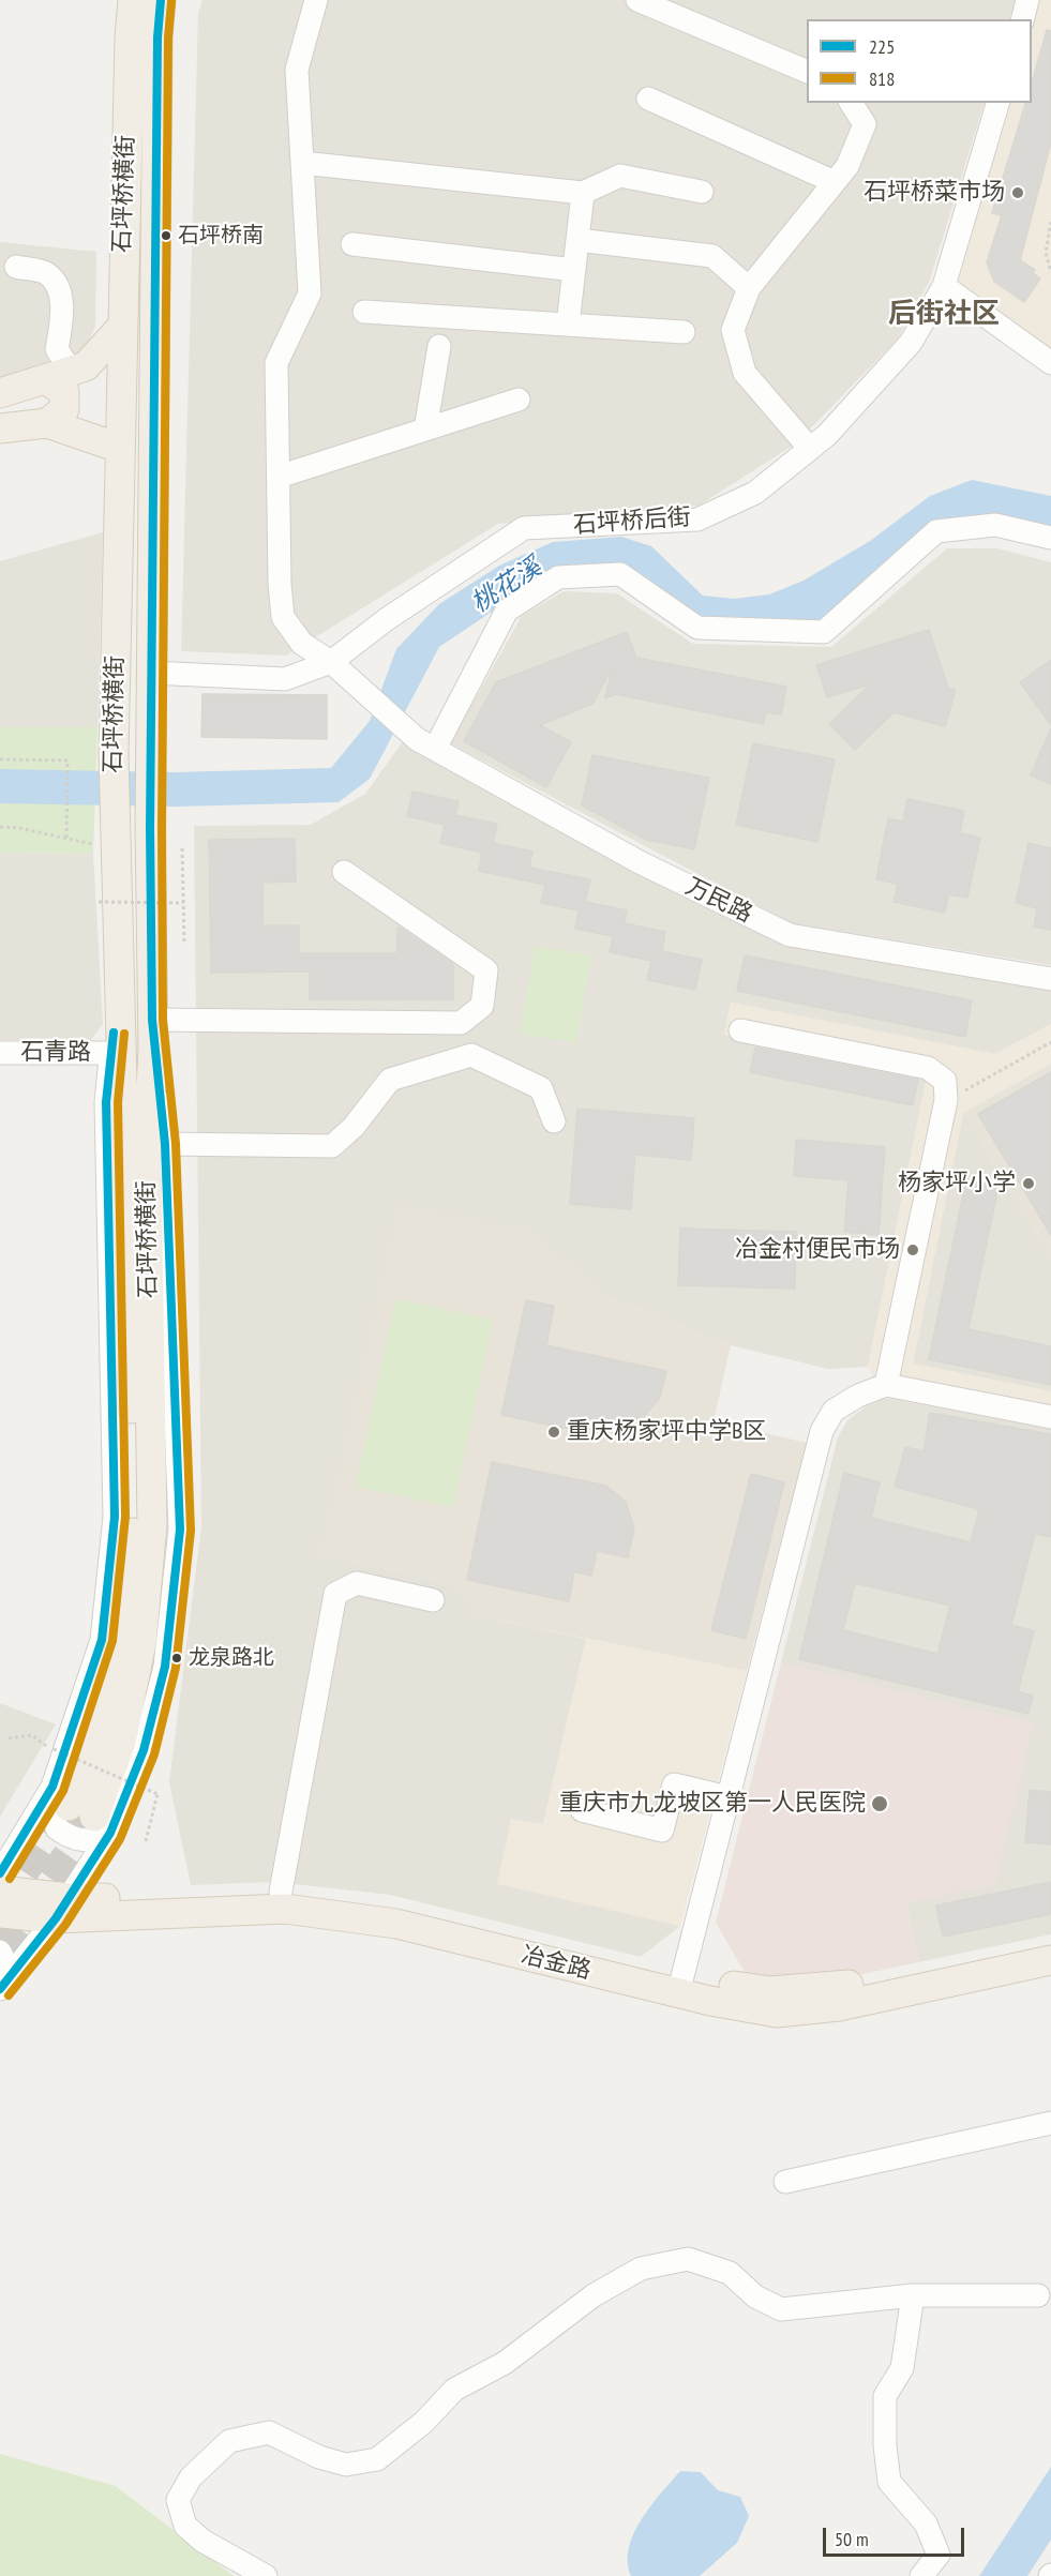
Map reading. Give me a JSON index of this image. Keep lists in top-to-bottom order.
{
  "streets": {
    "main road": ["石坪桥横街", "冶金路"],
    "street": ["石坪桥后街", "万民路", "石青路"]
  },
  "crossings": [
    ["石坪桥横街", "石坪桥后街"],
    ["石坪桥后街", "万民路"]
  ],
  "districts": ["后街社区"],
  "water": ["桃花溪"],
  "places": [
    "石坪桥菜市场",
    "石坪桥南",
    "杨家坪小学",
    "冶金村便民市场",
    "重庆杨家坪中学B区",
    "龙泉路北",
    "重庆市九龙坡区第一人民医院"
  ],
  "lines": ["transit line 225", "transit line 818"],
  "legend": ["225", "818"],
  "scale_bar": "50 m"
}
